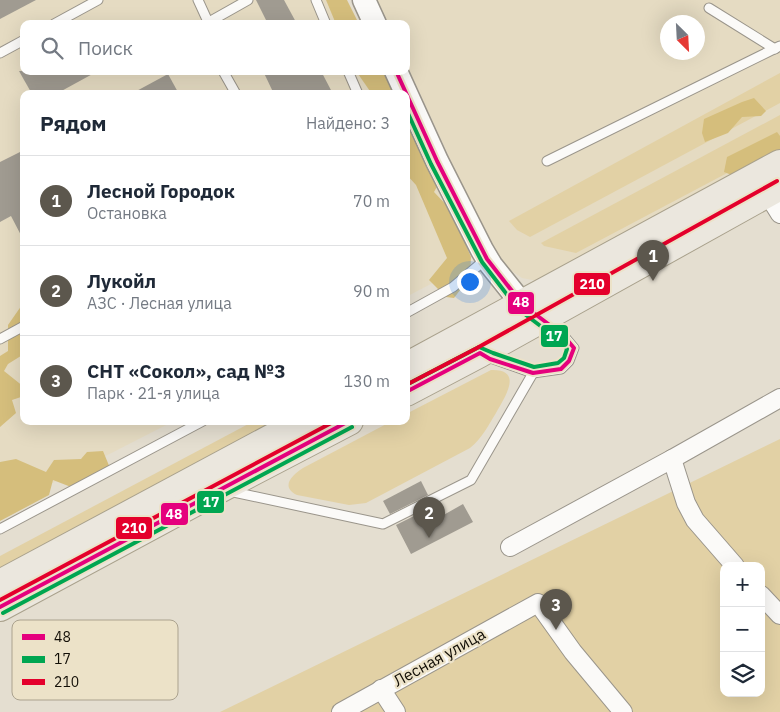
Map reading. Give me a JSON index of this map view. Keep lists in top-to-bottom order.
{
  "streets": {
    "street": ["Лесная улица"]
  },
  "lines": ["transit line 48", "transit line 17", "transit line 210"],
  "legend": ["48", "17", "210"],
  "north": "bottom right",
  "page": {
    "search": "Поиск",
    "heading": ["Рядом", "Найдено: 3"],
    "list": [
      {
        "mark": "1",
        "name": "Лесной Городок",
        "note": "Остановка",
        "value": "70 m"
      },
      {
        "mark": "2",
        "name": "Лукойл",
        "note": "АЗС · Лесная улица",
        "value": "90 m"
      },
      {
        "mark": "3",
        "name": "СНТ «Сокол», сад №3",
        "note": "Парк · 21-я улица",
        "value": "130 m"
      }
    ],
    "pins": ["1", "2", "3"],
    "map_buttons": ["+", "−"]
  }
}
